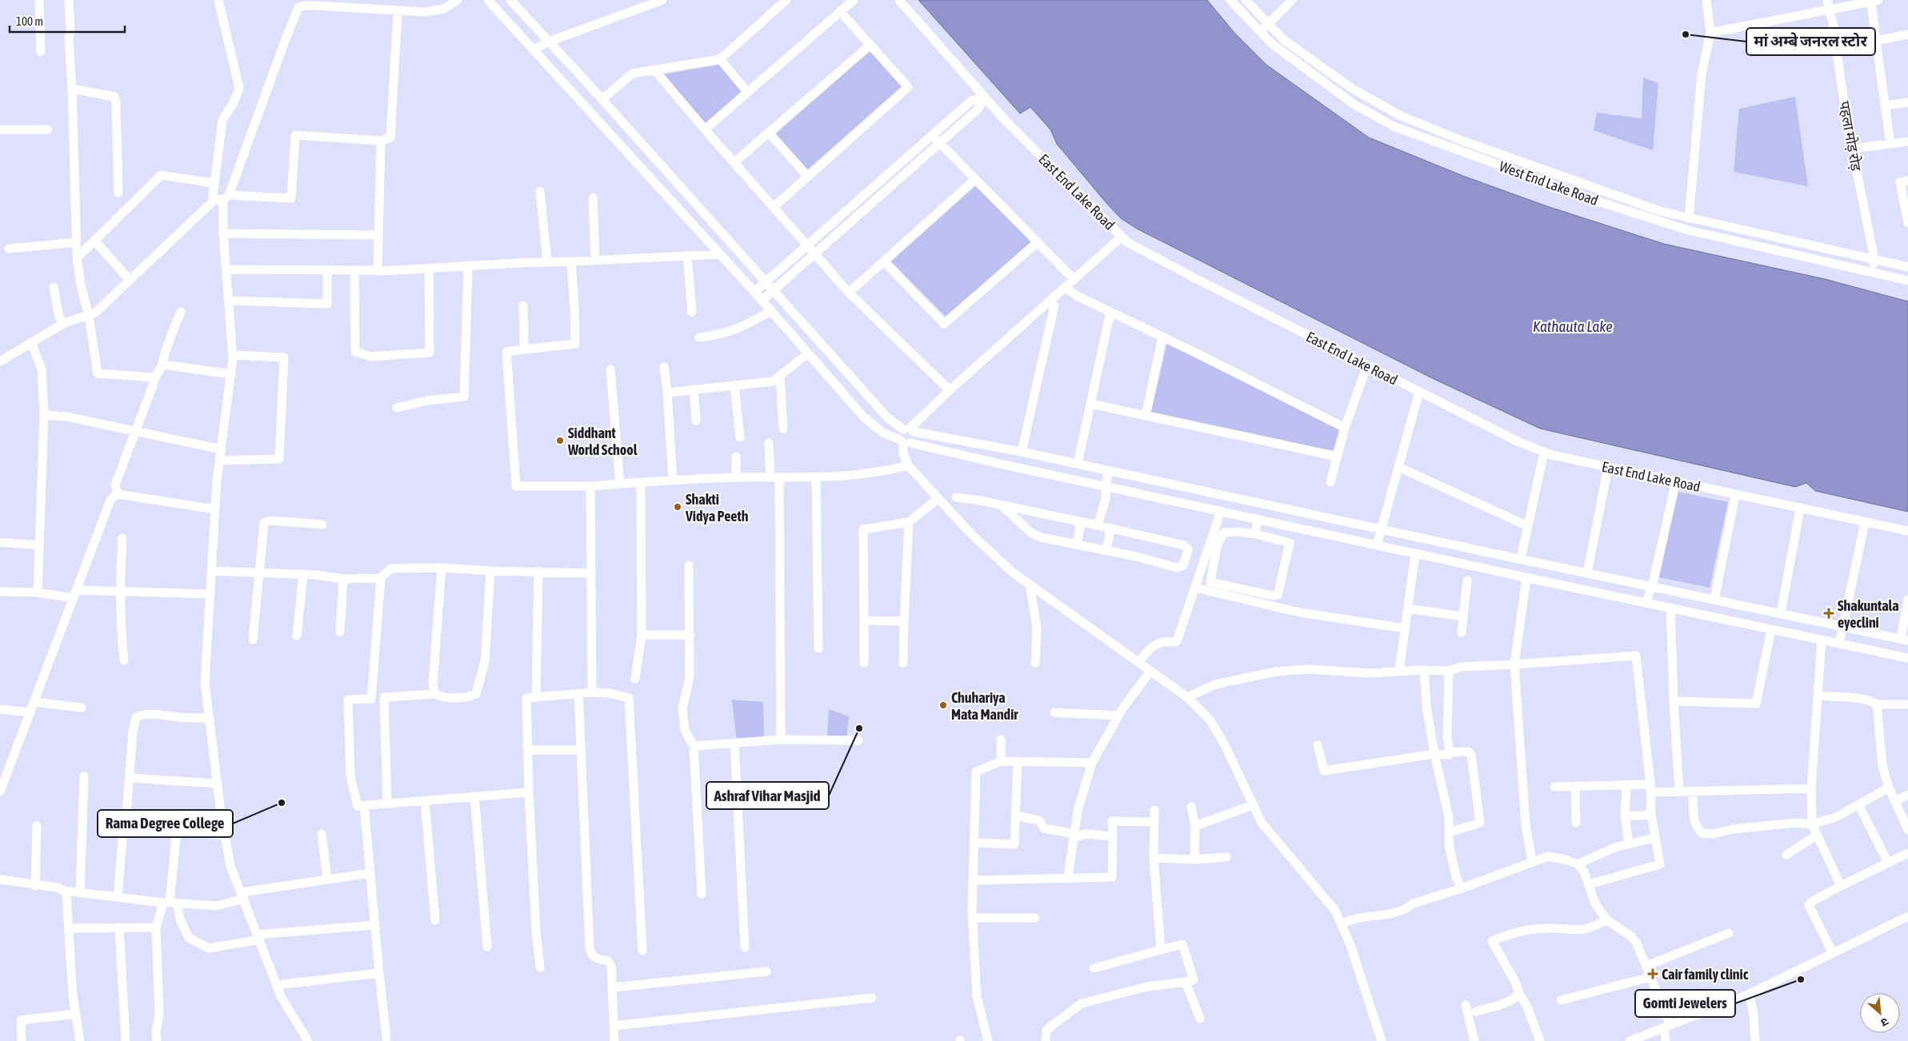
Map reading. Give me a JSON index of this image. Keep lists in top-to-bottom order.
{
  "streets": {
    "street": ["पहला मोड़ रोड़", "West End Lake Road", "East End Lake Road"]
  },
  "crossings": [
    ["पहला मोड़ रोड़", "West End Lake Road"]
  ],
  "water": ["Kathauta Lake"],
  "places": {
    "other": [
      "मां अम्बे जनरल स्टोर",
      "Siddhant World School",
      "Shakti Vidya Peeth",
      "Chuhariya Mata Mandir",
      "Ashraf Vihar Masjid",
      "Rama Degree College",
      "Gomti Jewelers"
    ],
    "health": ["Shakuntala eyeclini", "Cair family clinic"]
  },
  "scale_bar": "100 m",
  "north": "bottom right"
}
